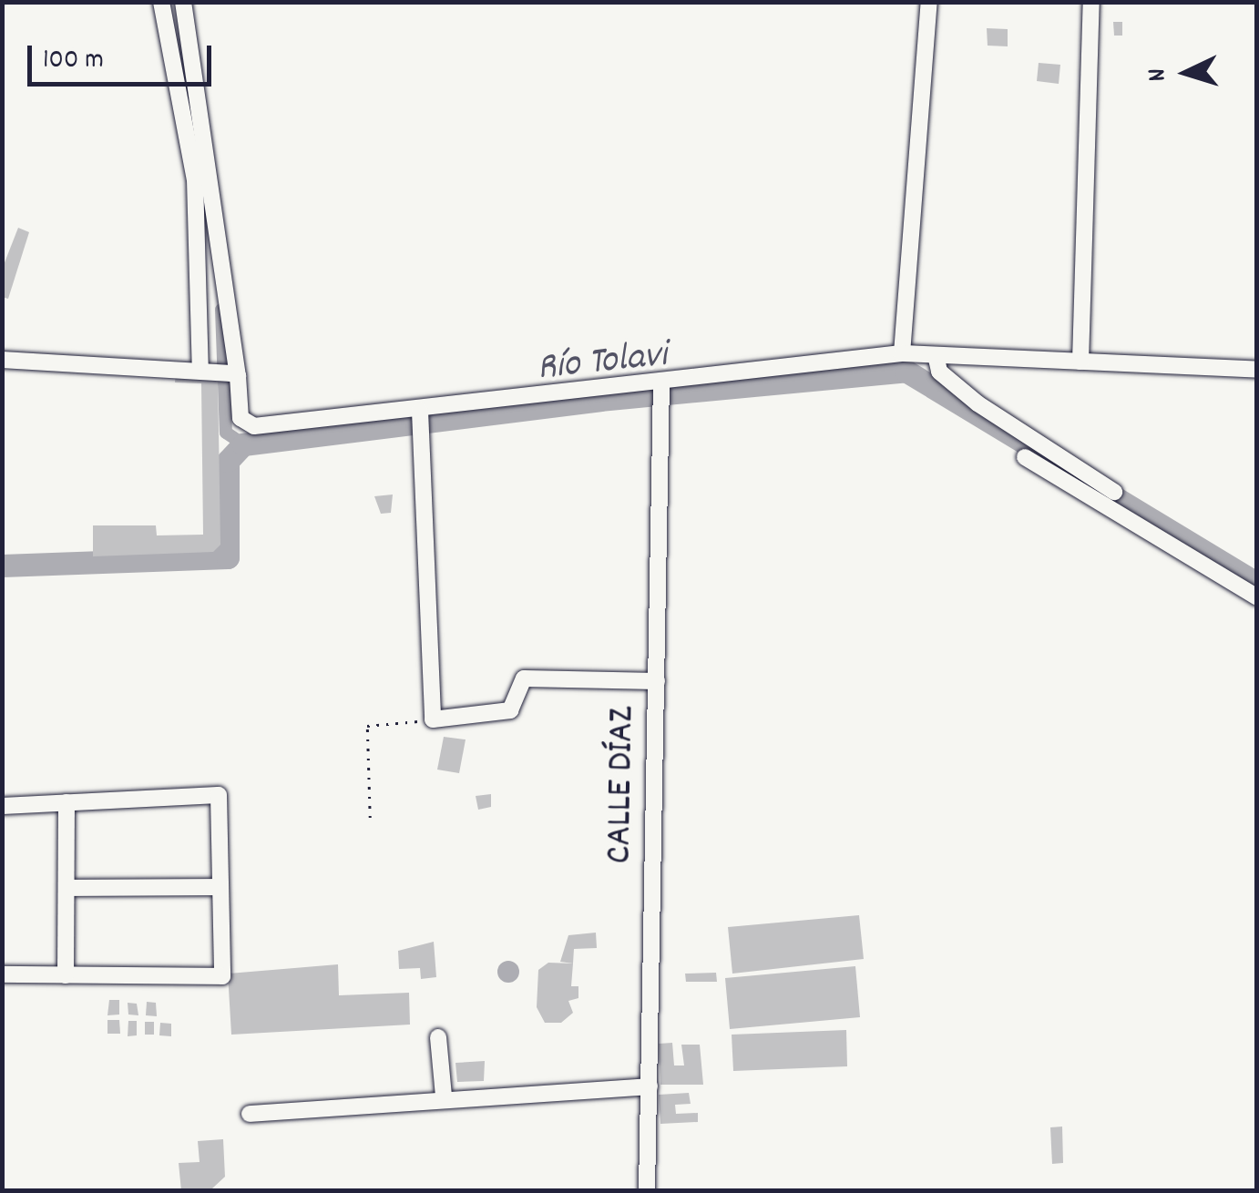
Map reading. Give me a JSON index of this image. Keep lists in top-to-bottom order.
{
  "streets": {
    "street": ["CALLE DÍAZ"]
  },
  "water": ["Río Tolavi"],
  "scale_bar": "100 m",
  "north": "left"
}
